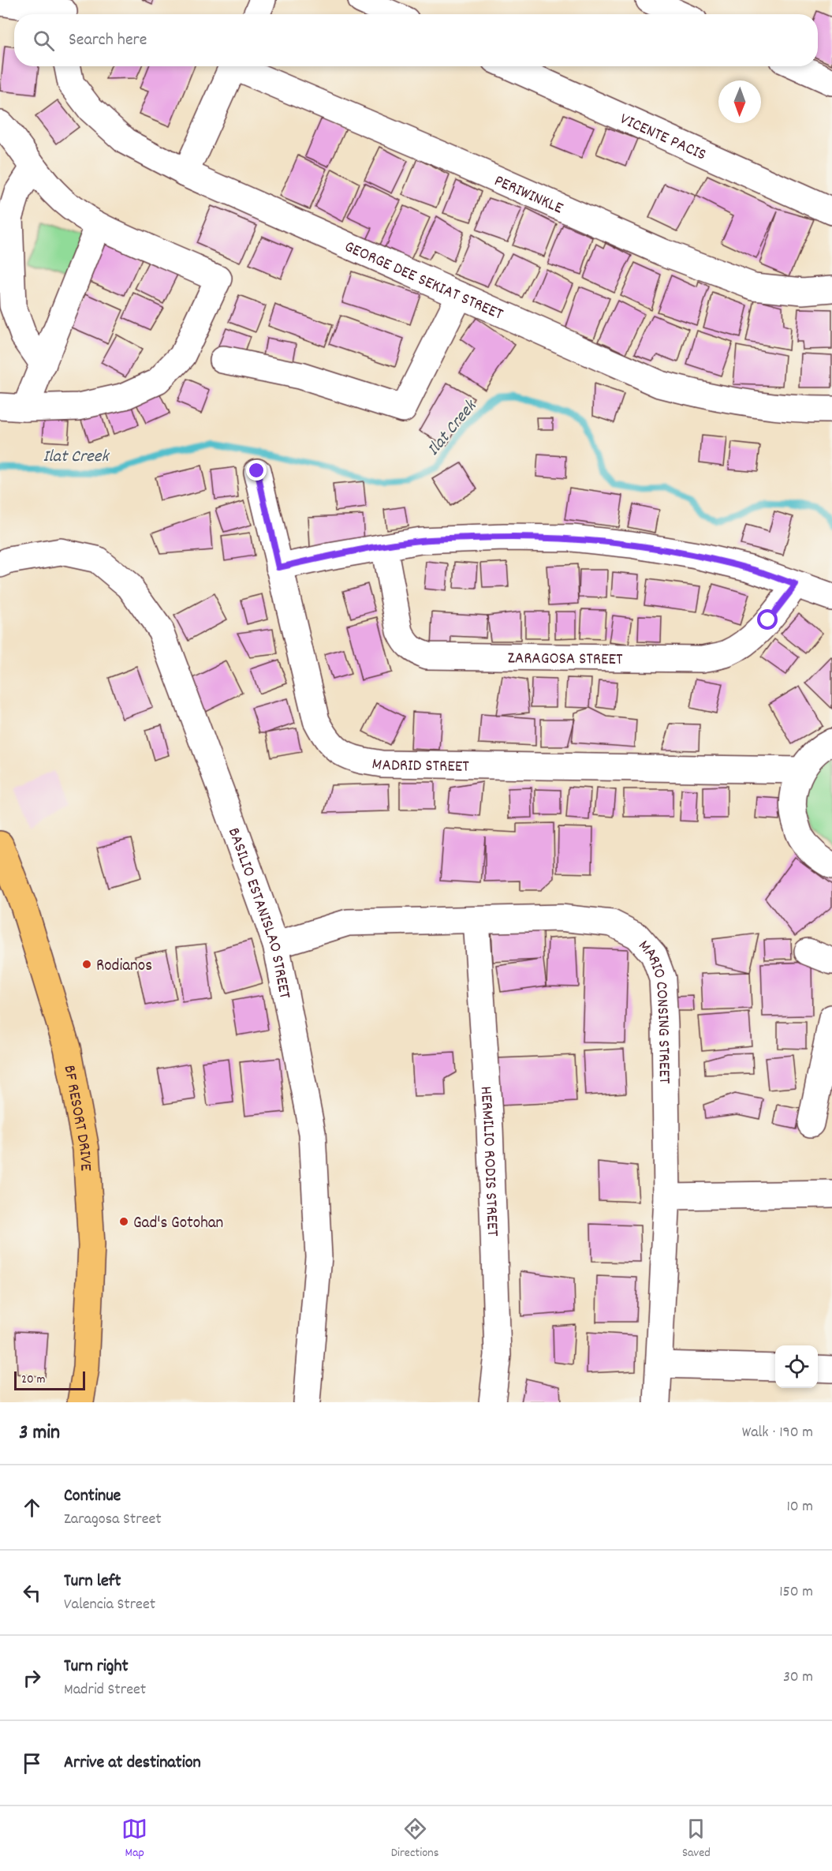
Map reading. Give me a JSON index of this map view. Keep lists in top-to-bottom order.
{
  "streets": {
    "main road": ["BF RESORT DRIVE"],
    "street": [
      "VICENTE PACIS",
      "PERIWINKLE",
      "GEORGE DEE SEKIAT STREET",
      "ZARAGOSA STREET",
      "MADRID STREET",
      "BASILIO ESTANISLAO STREET",
      "MARIO CONSING STREET",
      "HERMILIO RODIS STREET"
    ]
  },
  "crossings": [
    ["BASILIO ESTANISLAO STREET", "MARIO CONSING STREET"],
    ["MARIO CONSING STREET", "HERMILIO RODIS STREET"]
  ],
  "water": ["Ilat Creek"],
  "places": ["Rodianos", "Gad's Gotohan"],
  "scale_bar": "20 m",
  "north": "bottom",
  "page": {
    "search": "Search here",
    "scale": "20 m",
    "heading": ["3 min", "Walk · 190 m"],
    "list": [
      ["Continue", "Zaragosa Street", "10 m"],
      ["Turn left", "Valencia Street", "150 m"],
      ["Turn right", "Madrid Street", "30 m"],
      "Arrive at destination"
    ],
    "nav": ["Map", "Directions", "Saved"]
  }
}
